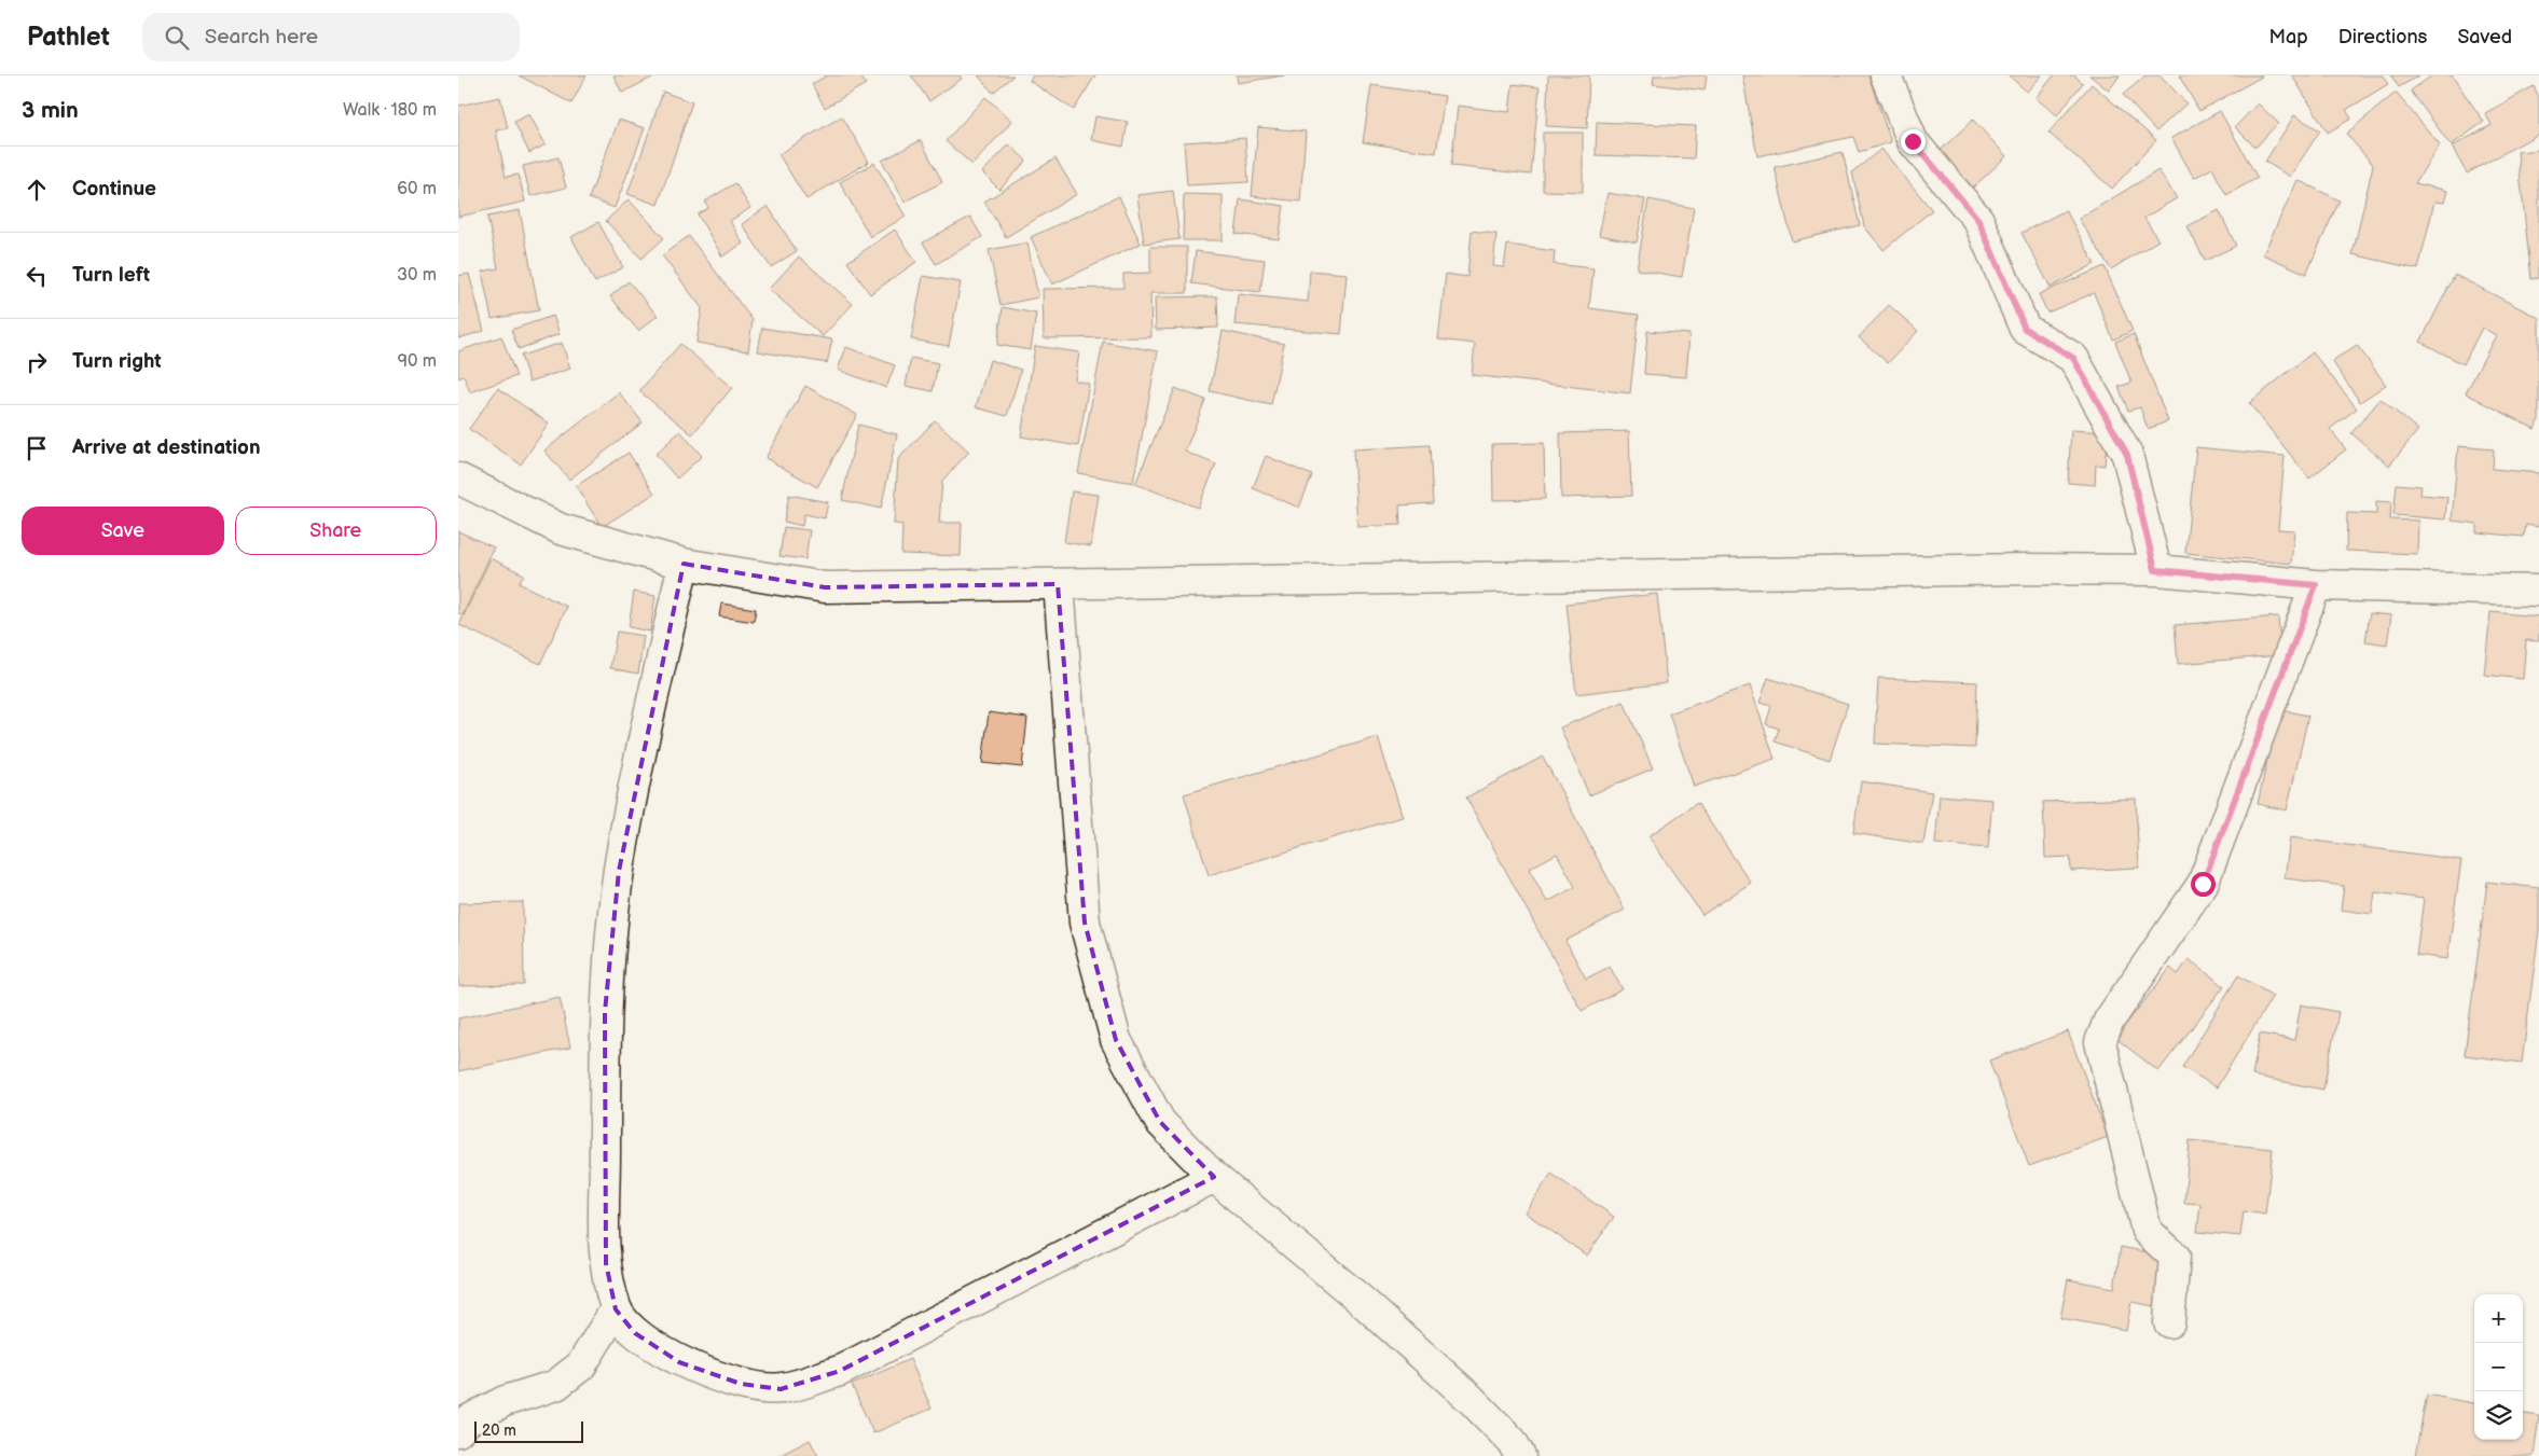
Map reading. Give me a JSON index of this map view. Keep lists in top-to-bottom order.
{
  "scale_bar": "20 m",
  "page": {
    "header": "Pathlet",
    "search": "Search here",
    "nav": ["Map", "Directions", "Saved"],
    "heading": ["3 min", "Walk · 180 m"],
    "list": [
      ["Continue", "60 m"],
      ["Turn left", "30 m"],
      ["Turn right", "90 m"],
      "Arrive at destination"
    ],
    "buttons": ["Save", "Share"],
    "map_buttons": ["+", "−"],
    "scale": "20 m"
  }
}
